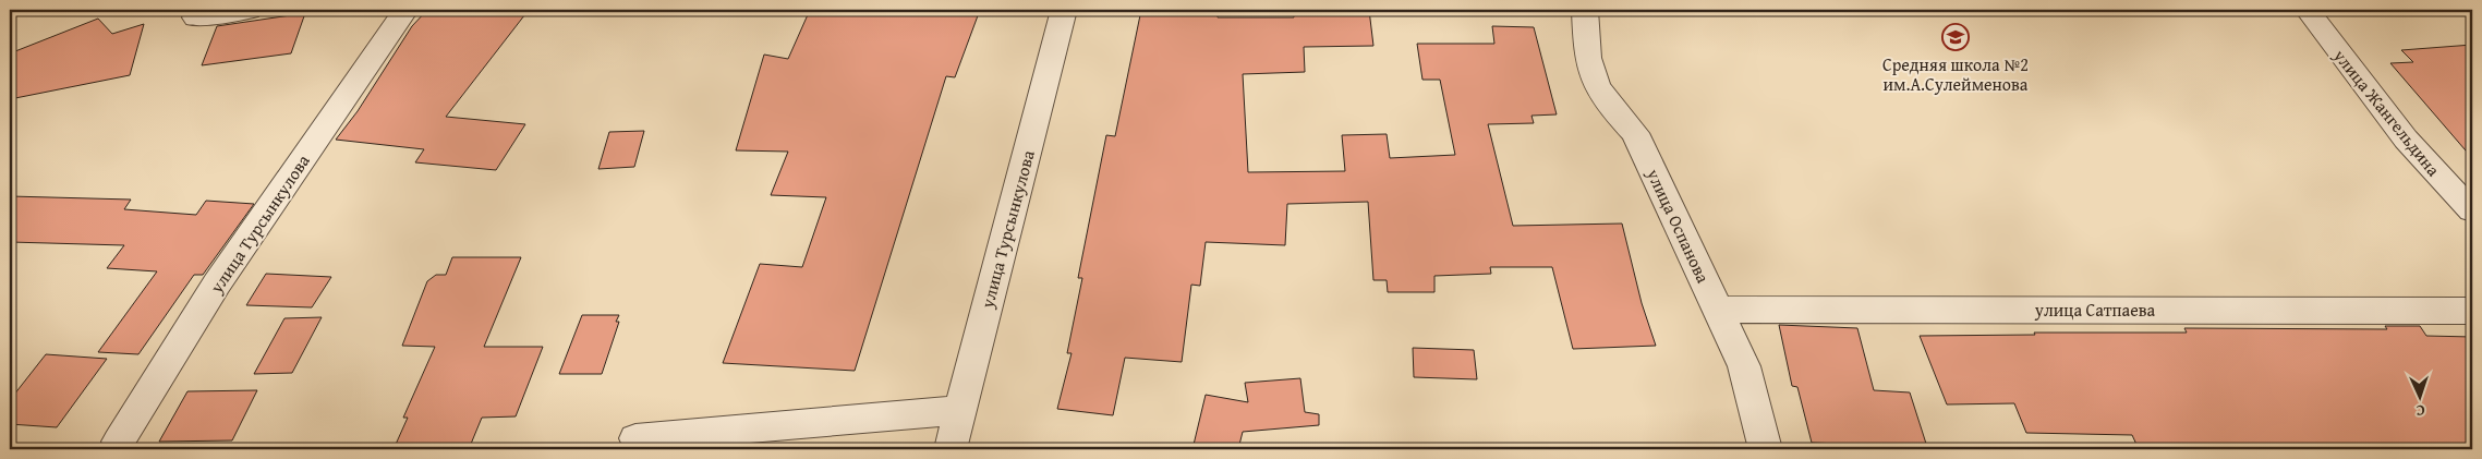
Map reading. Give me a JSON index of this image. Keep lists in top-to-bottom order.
{
  "streets": {
    "street": [
      "улица Жангельдина",
      "улица Турсынкулова",
      "улица Оспанова",
      "улица Сатпаева"
    ]
  },
  "crossings": [
    ["улица Оспанова", "улица Сатпаева"]
  ],
  "places": {
    "school or university": ["Средняя школа №2 им.А.Сулейменова"]
  },
  "north": "bottom"
}
